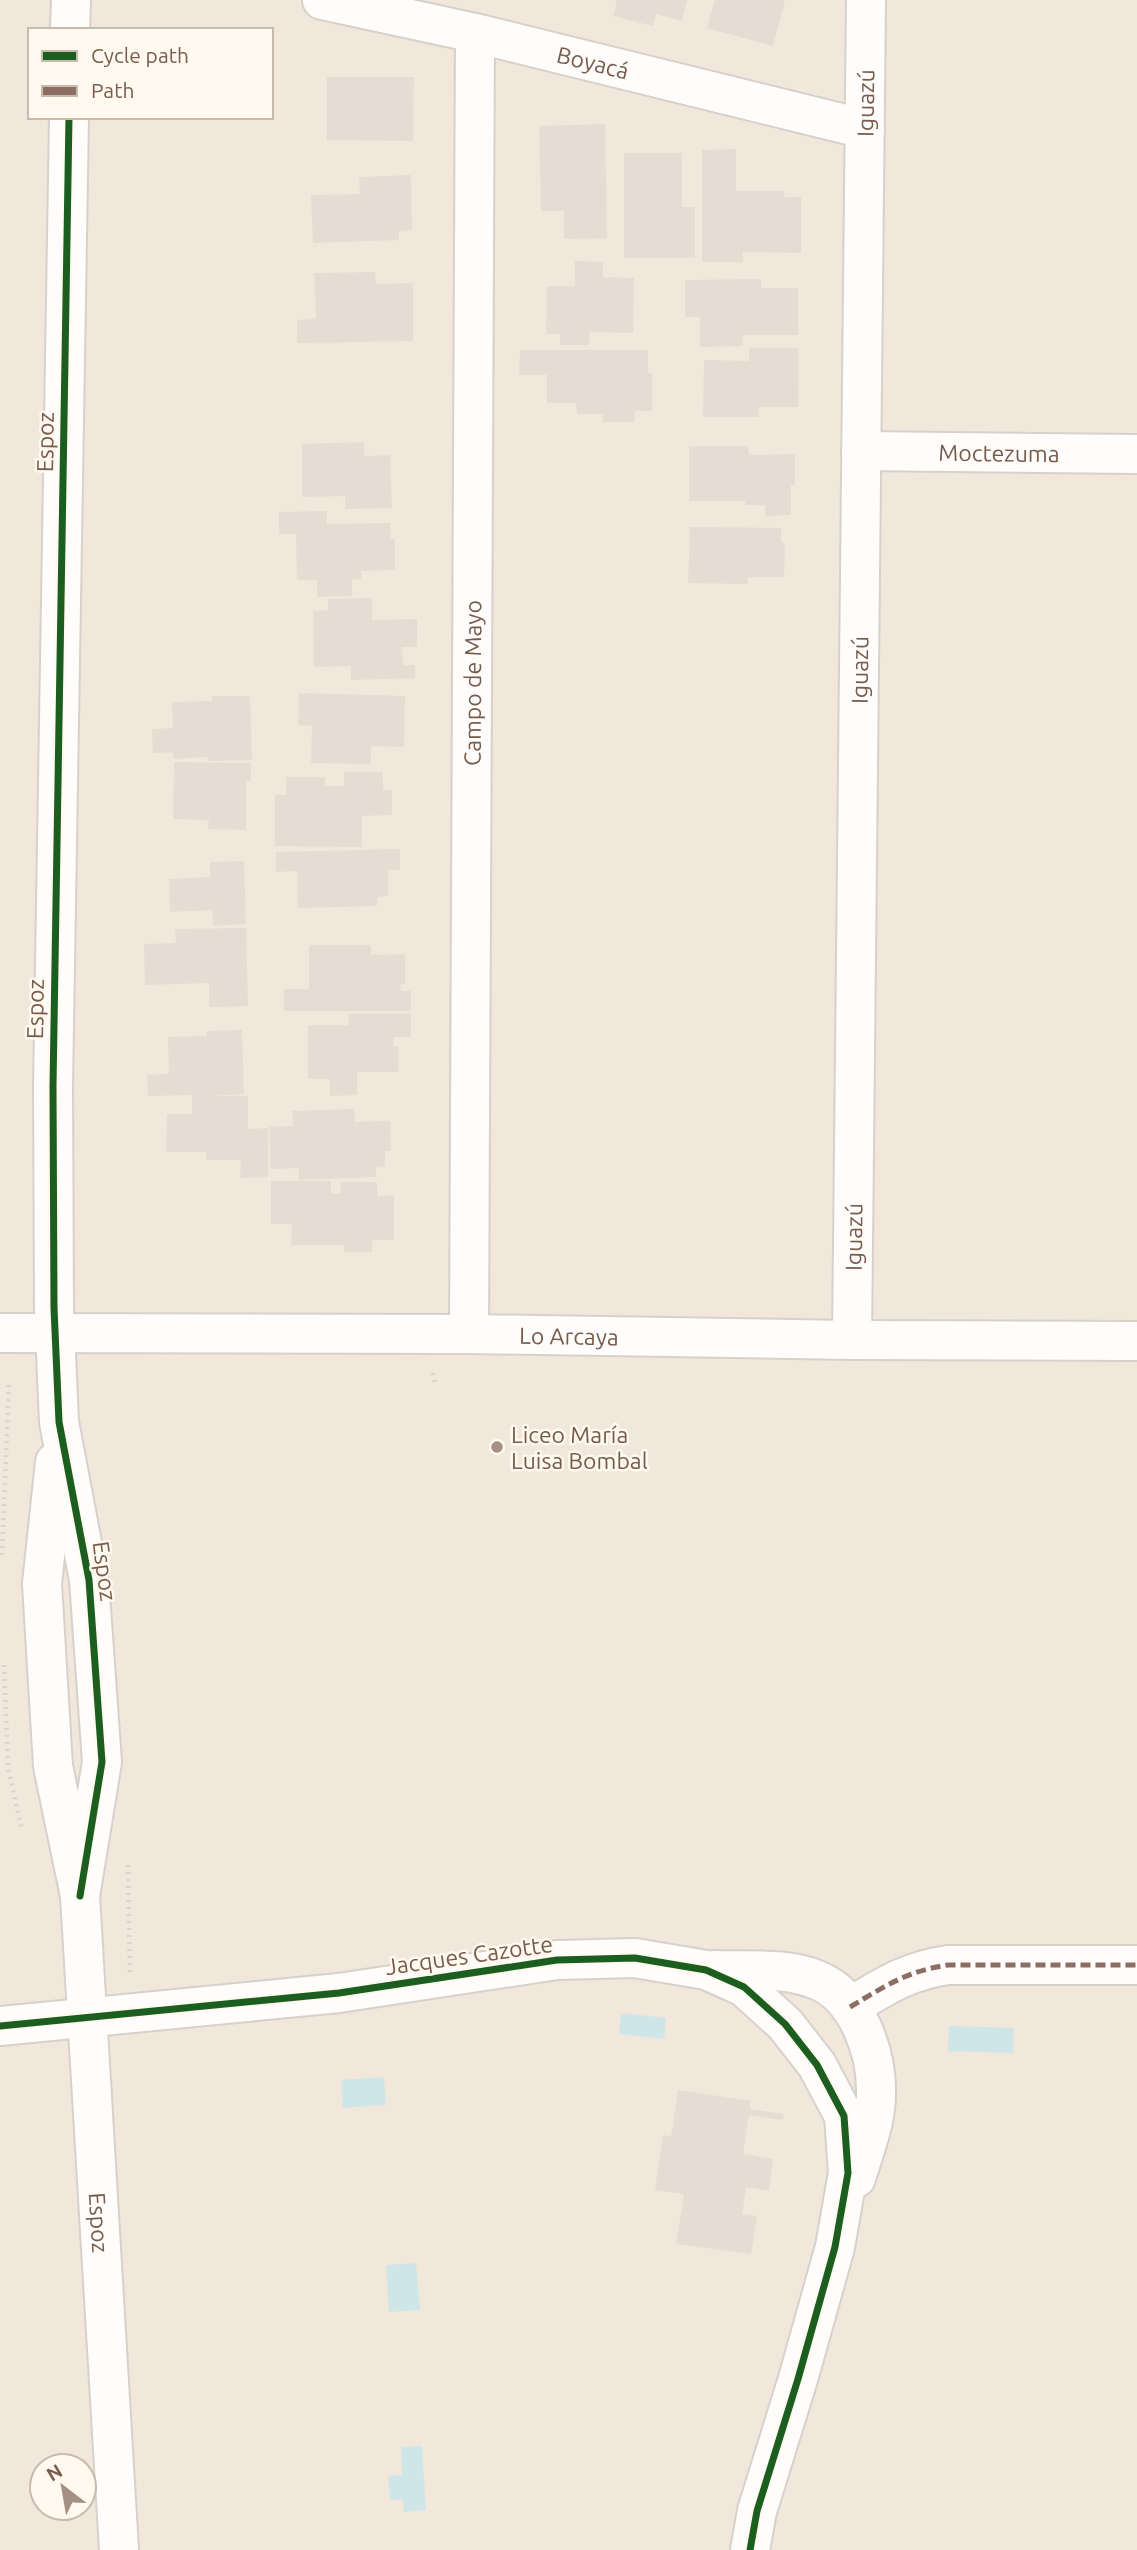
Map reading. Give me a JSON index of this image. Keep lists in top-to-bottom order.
{
  "streets": {
    "street": [
      "Boyacá",
      "Iguazú",
      "Espoz",
      "Moctezuma",
      "Campo de Mayo",
      "Lo Arcaya",
      "Jacques Cazotte"
    ]
  },
  "crossings": [
    ["Boyacá", "Iguazú"],
    ["Boyacá", "Campo de Mayo"],
    ["Iguazú", "Moctezuma"],
    ["Iguazú", "Lo Arcaya"],
    ["Espoz", "Lo Arcaya"],
    ["Espoz", "Jacques Cazotte"],
    ["Campo de Mayo", "Lo Arcaya"]
  ],
  "places": ["Liceo María Luisa Bombal"],
  "legend": ["Cycle path", "Path"],
  "north": "top left"
}
